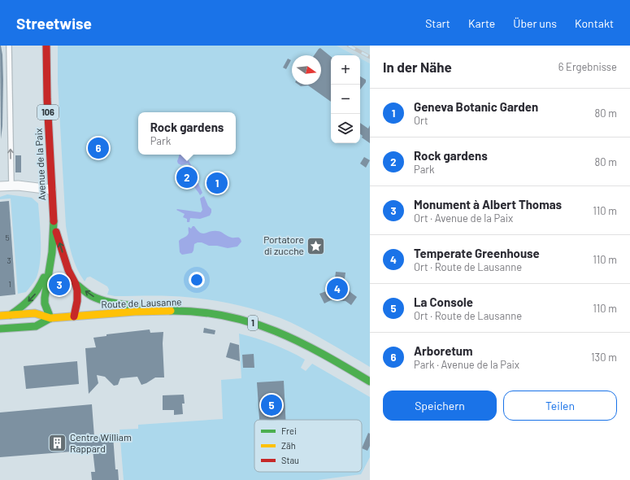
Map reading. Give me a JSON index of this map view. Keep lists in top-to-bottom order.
{
  "streets": {
    "main road": [
      "106",
      "Avenue de la Paix",
      "Route de Lausanne",
      "1"
    ]
  },
  "crossings": [
    ["Avenue de la Paix", "Route de Lausanne"],
    ["Avenue de la Paix", "1"],
    ["Route de Lausanne", "1"]
  ],
  "places": {
    "place": ["Portatore di zucche"],
    "building": ["Centre William Rappard"]
  },
  "house_numbers": ["5", "3", "1"],
  "legend": ["Frei", "Zäh", "Stau"],
  "north": "right",
  "page": {
    "header": "Streetwise",
    "nav": [
      "Start",
      "Karte",
      "Über uns",
      "Kontakt"
    ],
    "heading": ["In der Nähe", "6 Ergebnisse"],
    "map_buttons": ["+", "−"],
    "list": [
      {
        "mark": "1",
        "name": "Geneva Botanic Garden",
        "note": "Ort",
        "value": "80 m"
      },
      {
        "mark": "2",
        "name": "Rock gardens",
        "note": "Park",
        "value": "80 m"
      },
      {
        "mark": "3",
        "name": "Monument à Albert Thomas",
        "note": "Ort · Avenue de la Paix",
        "value": "110 m"
      },
      {
        "mark": "4",
        "name": "Temperate Greenhouse",
        "note": "Ort · Route de Lausanne",
        "value": "110 m"
      },
      {
        "mark": "5",
        "name": "La Console",
        "note": "Ort · Route de Lausanne",
        "value": "110 m"
      },
      {
        "mark": "6",
        "name": "Arboretum",
        "note": "Park · Avenue de la Paix",
        "value": "130 m"
      }
    ],
    "popup": ["Rock gardens", "Park"],
    "pins": [
      "6",
      "2",
      "1",
      "3",
      "4",
      "5"
    ],
    "buttons": ["Speichern", "Teilen"]
  }
}
